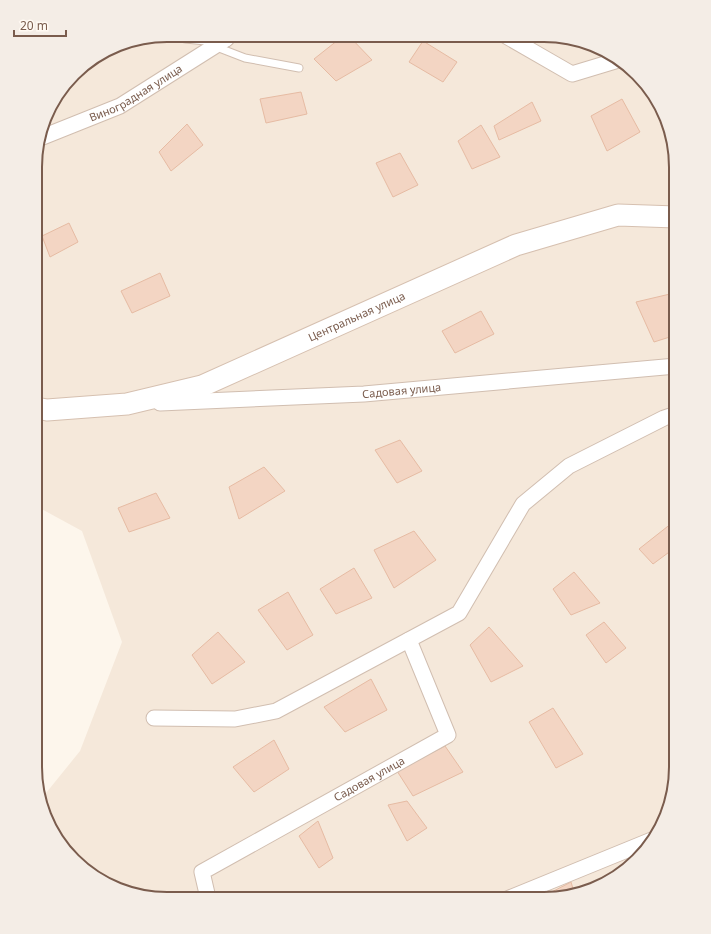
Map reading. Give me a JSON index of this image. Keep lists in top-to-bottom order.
{
  "streets": {
    "street": ["Виноградная улица", "Центральная улица", "Садовая улица"]
  },
  "crossings": [
    ["Центральная улица", "Садовая улица"]
  ],
  "scale_bar": "20 m"
}
